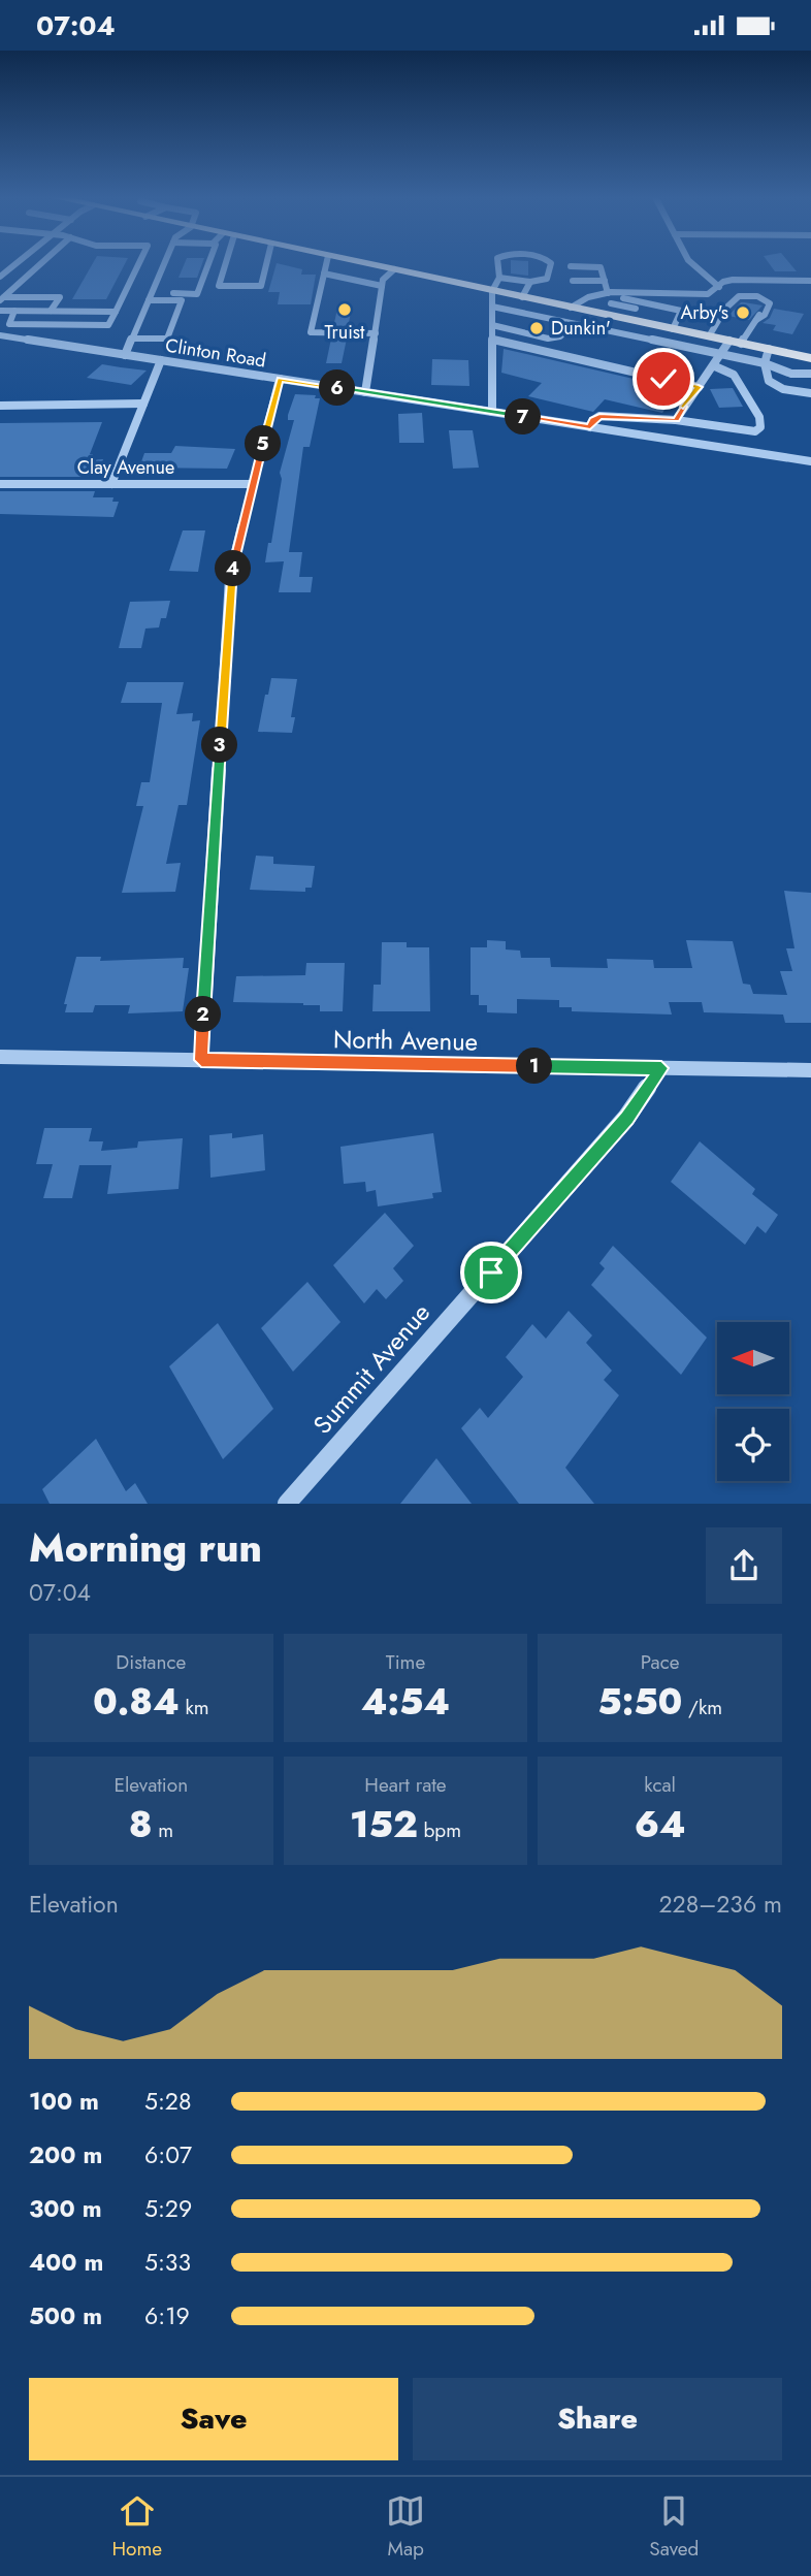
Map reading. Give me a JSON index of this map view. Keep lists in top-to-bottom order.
{
  "streets": {
    "street": [
      "Clinton Road",
      "Clay Avenue",
      "North Avenue",
      "Summit Avenue"
    ]
  },
  "crossings": [
    ["North Avenue", "Summit Avenue"]
  ],
  "places": ["Truist", "Arby's", "Dunkin'"],
  "north": "left",
  "page": {
    "status": "07:04",
    "pins": [
      "6",
      "7",
      "5",
      "4",
      "3",
      "2",
      "1"
    ],
    "heading": ["Morning run", "07:04"],
    "stats": [
      ["Distance", "0.84 km"],
      ["Time", "4:54"],
      ["Pace", "5:50 /km"],
      ["Elevation", "8 m"],
      ["Heart rate", "152 bpm"],
      ["kcal", "64"]
    ],
    "chart": ["Elevation", "228–236 m"],
    "list": [
      {
        "name": "100 m",
        "note": "5:28"
      },
      {
        "name": "200 m",
        "note": "6:07"
      },
      {
        "name": "300 m",
        "note": "5:29"
      },
      {
        "name": "400 m",
        "note": "5:33"
      },
      {
        "name": "500 m",
        "note": "6:19"
      }
    ],
    "buttons": ["Save", "Share"],
    "tabs": ["Home", "Map", "Saved"]
  }
}
